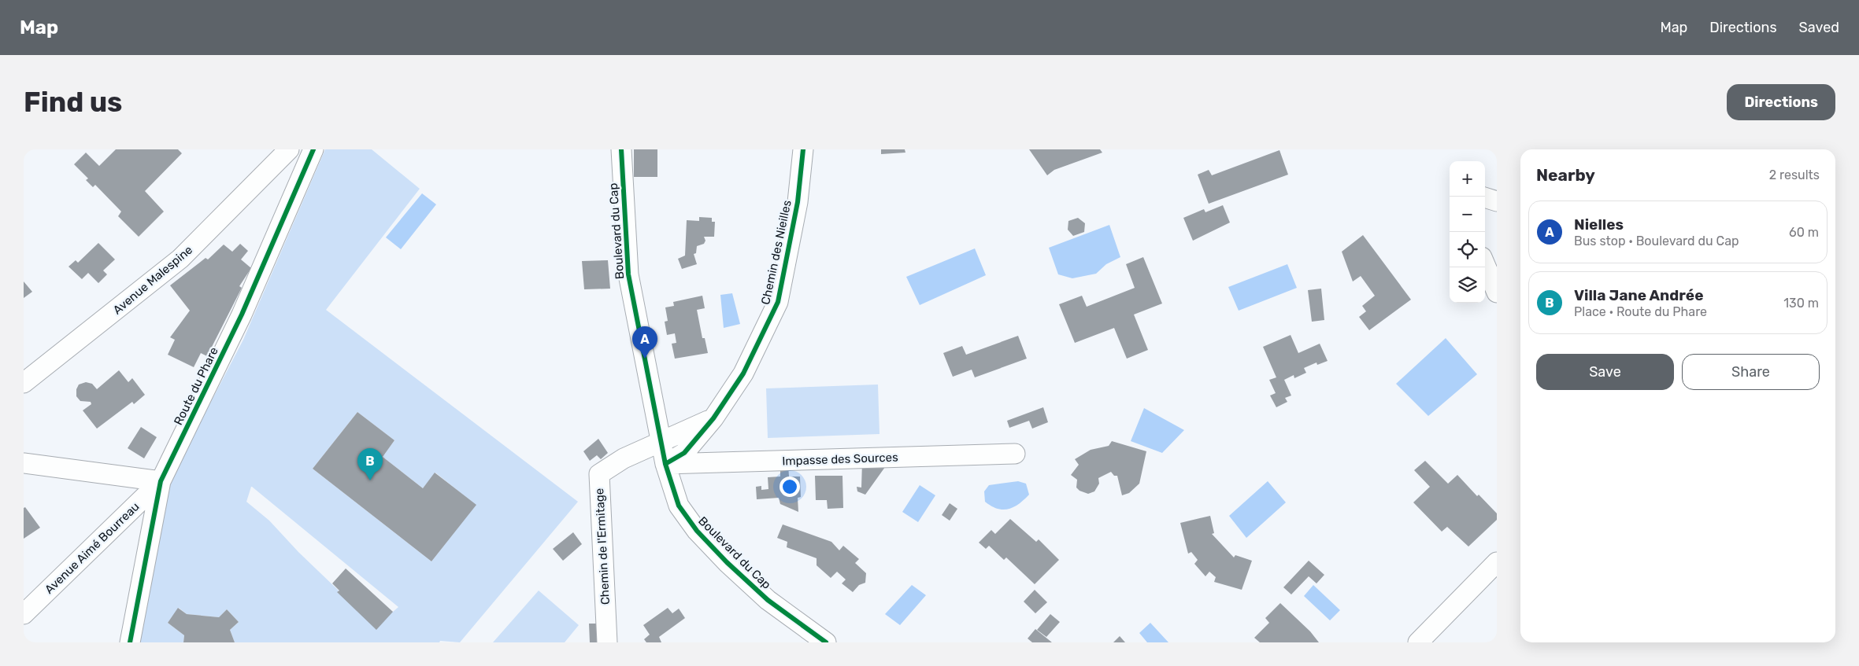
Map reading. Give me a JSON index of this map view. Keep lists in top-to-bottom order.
{
  "streets": {
    "street": [
      "Boulevard du Cap",
      "Chemin des Nieilles",
      "Avenue Malespine",
      "Route du Phare",
      "Impasse des Sources",
      "Chemin de l'Ermitage",
      "Avenue Aimé Bourreau"
    ]
  },
  "crossings": [
    ["Boulevard du Cap", "Chemin des Nieilles"],
    ["Boulevard du Cap", "Impasse des Sources"],
    ["Boulevard du Cap", "Chemin de l'Ermitage"],
    ["Chemin des Nieilles", "Impasse des Sources"],
    ["Route du Phare", "Avenue Aimé Bourreau"]
  ],
  "page": {
    "header": "Map",
    "nav": ["Map", "Directions", "Saved"],
    "buttons": [
      "Directions",
      ["Save", "Share"]
    ],
    "title": "Find us",
    "heading": ["Nearby", "2 results"],
    "map_buttons": ["+", "−"],
    "list": [
      {
        "mark": "A",
        "name": "Nielles",
        "note": "Bus stop · Boulevard du Cap",
        "value": "60 m"
      },
      {
        "mark": "B",
        "name": "Villa Jane Andrée",
        "note": "Place · Route du Phare",
        "value": "130 m"
      }
    ],
    "pins": ["A", "B"]
  }
}
